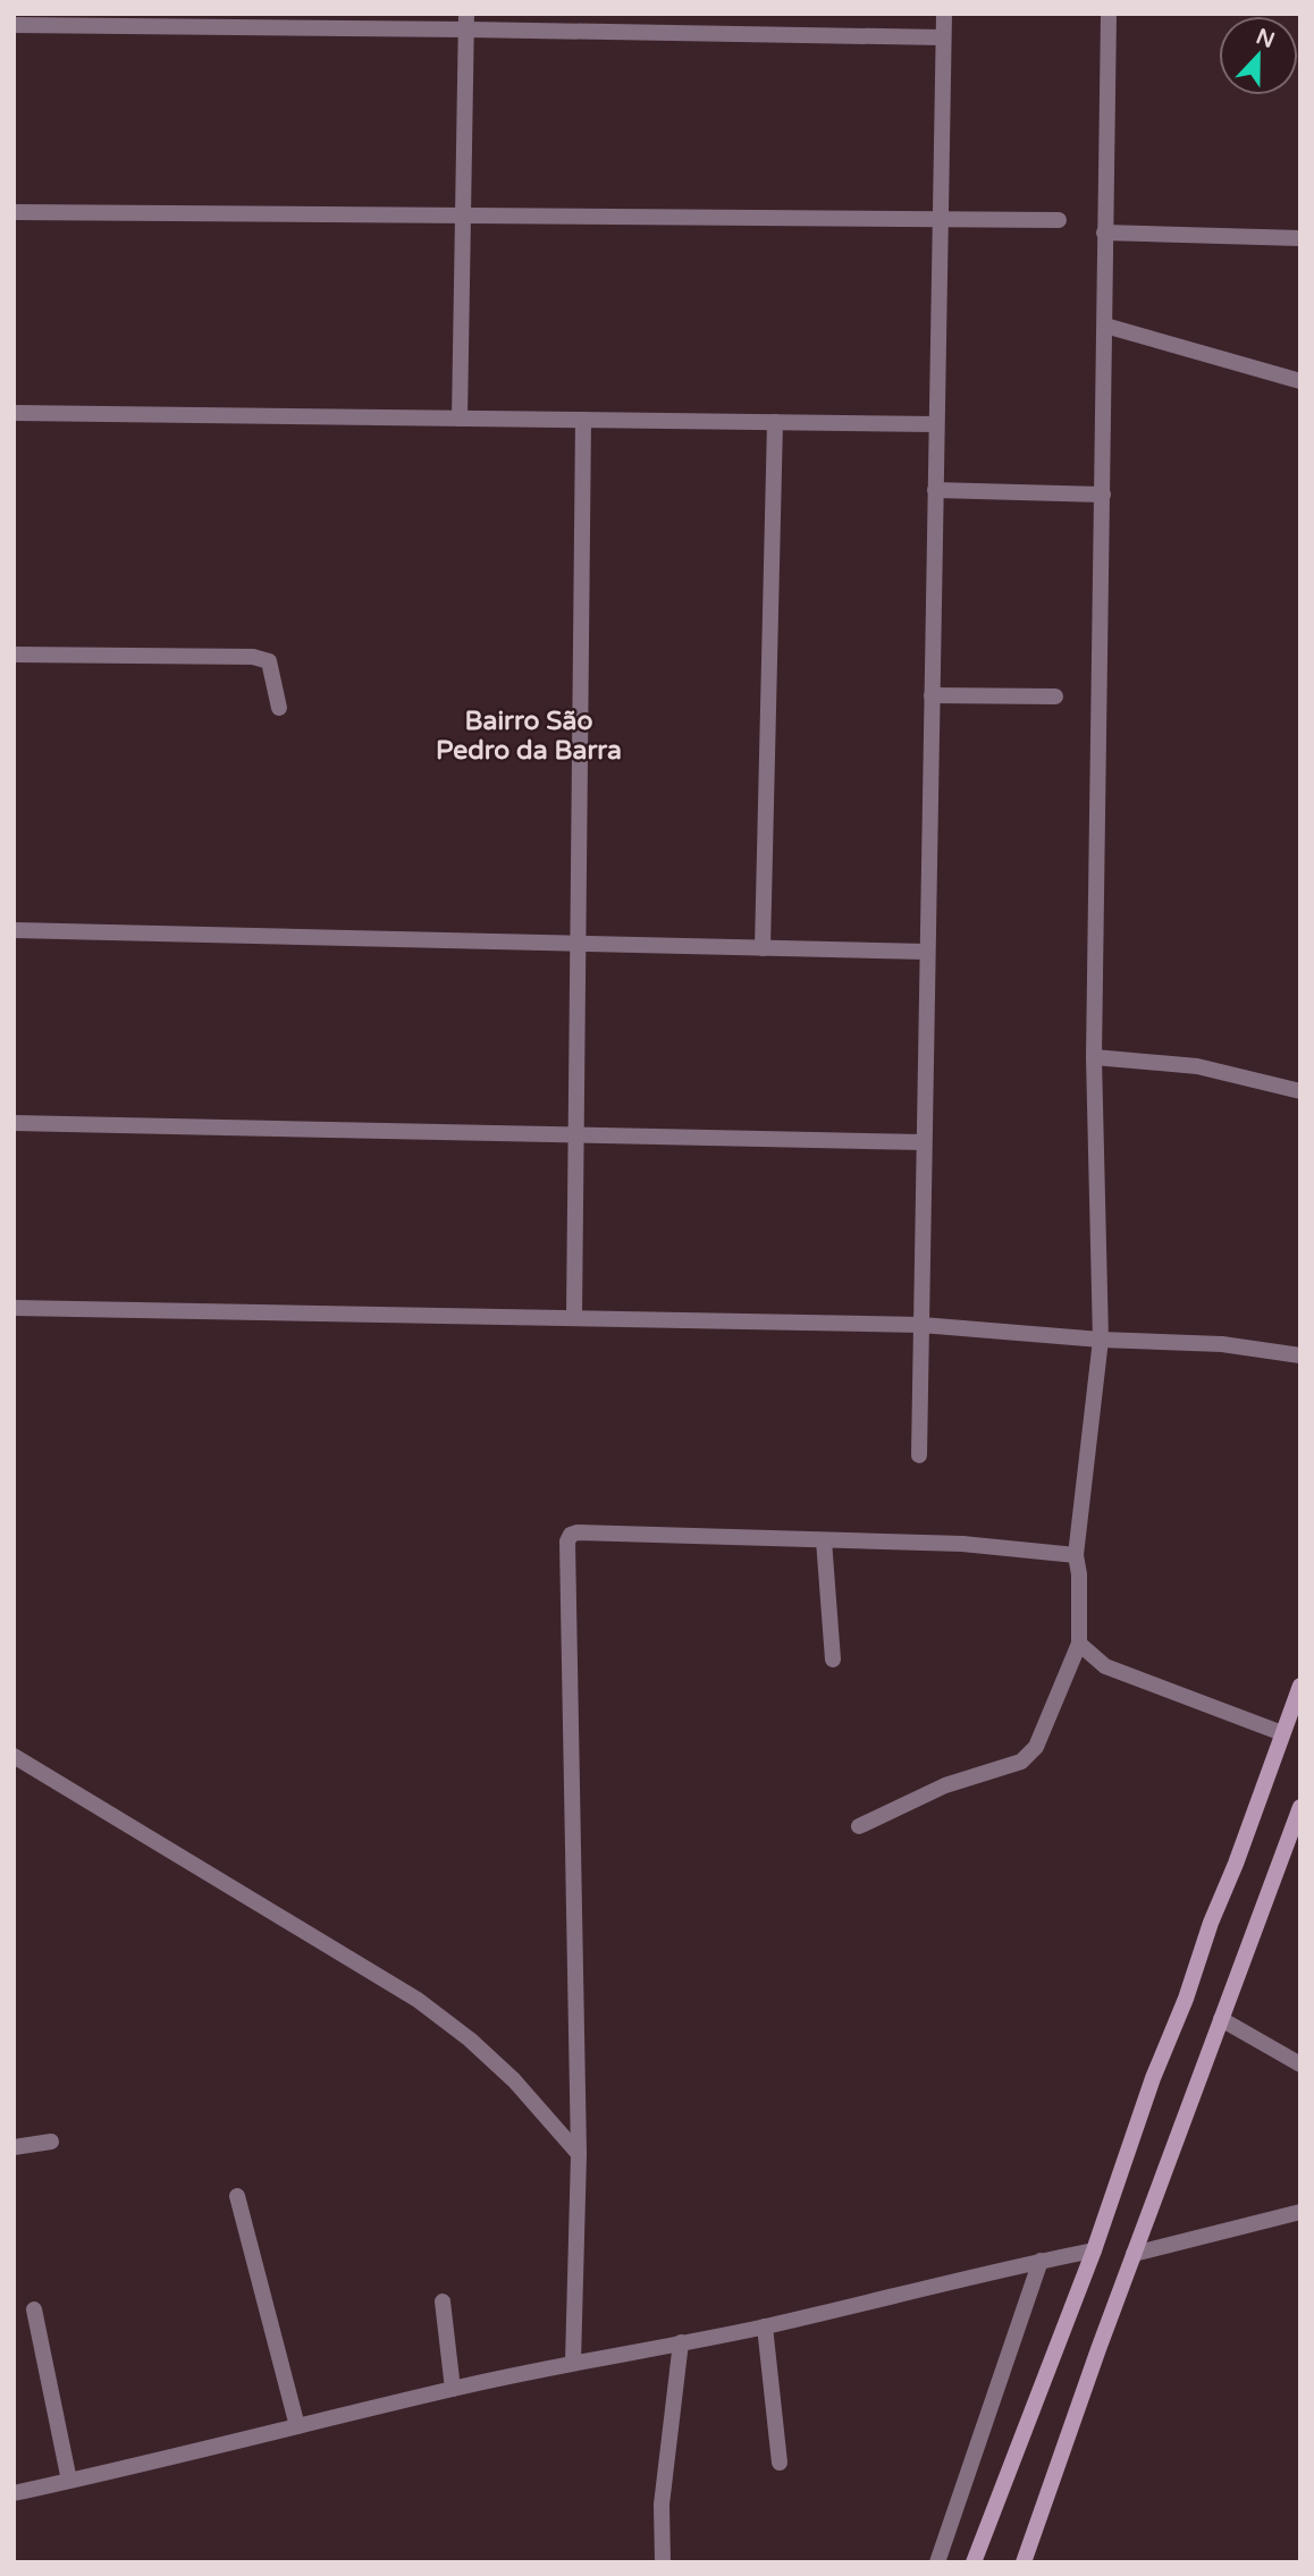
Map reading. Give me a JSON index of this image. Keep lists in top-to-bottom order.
{
  "districts": ["Bairro São Pedro da Barra"],
  "north": "top"
}
